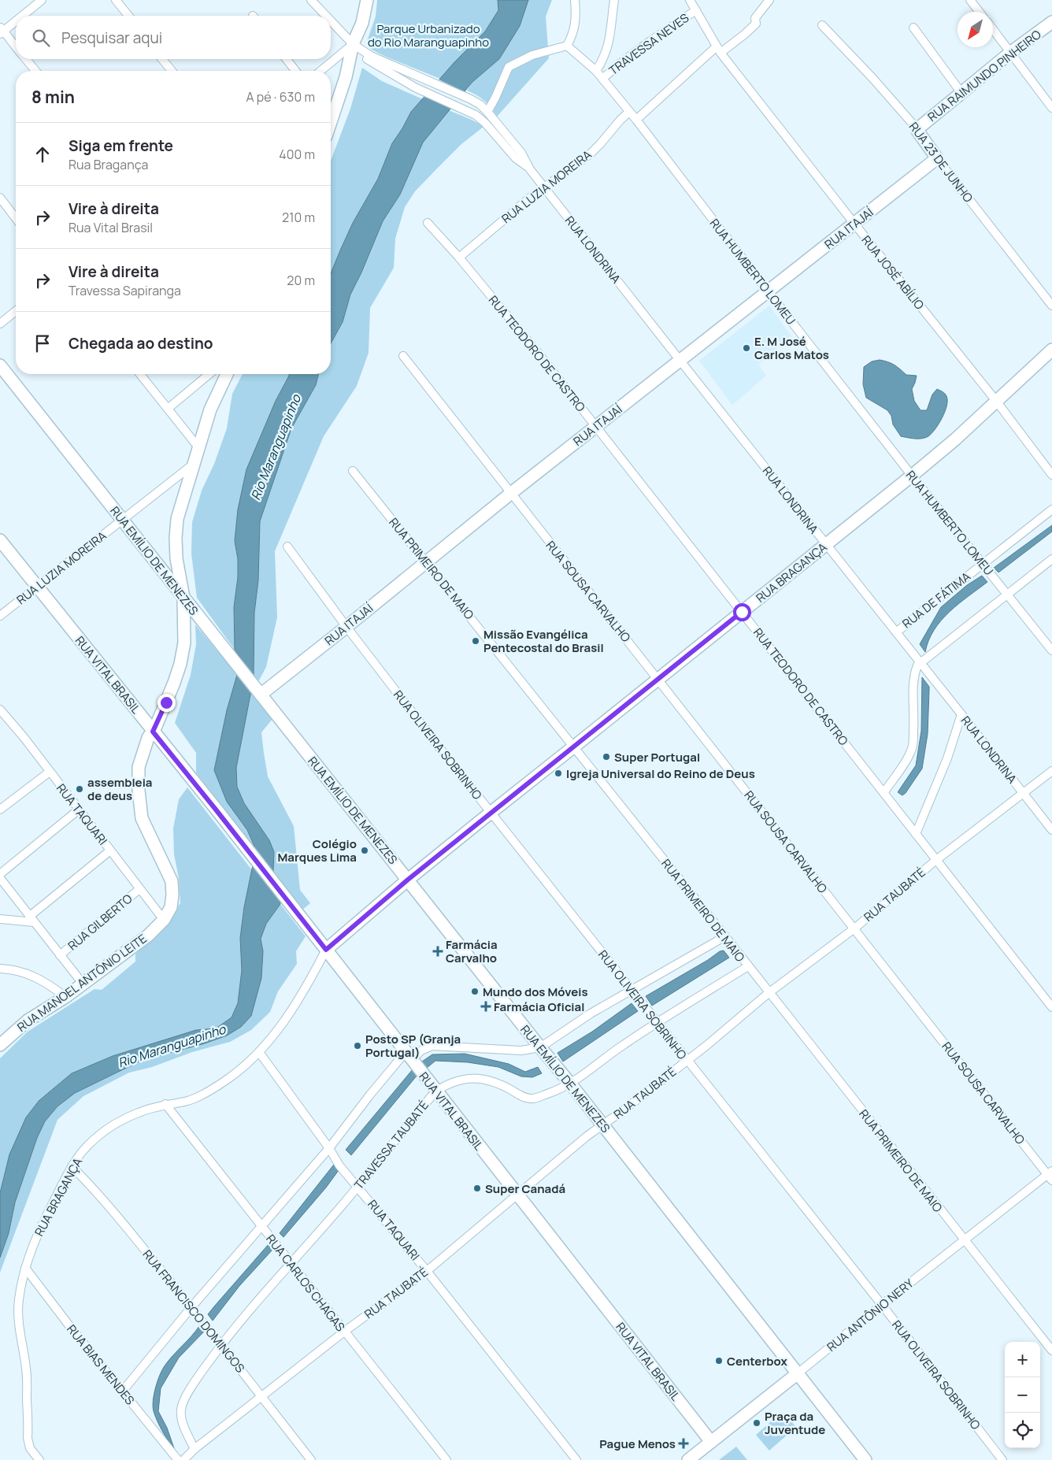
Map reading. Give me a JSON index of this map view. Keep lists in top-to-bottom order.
{
  "streets": {
    "street": [
      "TRAVESSA NEVES",
      "RUA RAIMUNDO PINHEIRO",
      "RUA 23 DE JUNHO",
      "RUA LUZIA MOREIRA",
      "RUA ITAJAÍ",
      "RUA LONDRINA",
      "RUA HUMBERTO LOMEU",
      "RUA JOSÉ ABÍLIO",
      "RUA TEODORO DE CASTRO",
      "RUA EMÍLIO DE MENEZES",
      "RUA PRIMEIRO DE MAIO",
      "RUA BRAGANÇA",
      "RUA SOUSA CARVALHO",
      "RUA DE FÁTIMA",
      "RUA VITAL BRASIL",
      "RUA OLIVEIRA SOBRINHO",
      "RUA TAQUARI",
      "RUA TAUBATÉ",
      "RUA GILBERTO",
      "RUA MANOEL ANTÔNIO LEITE",
      "TRAVESSA TAUBATÉ",
      "RUA CARLOS CHAGAS",
      "RUA FRANCISCO DOMINGOS",
      "RUA ANTÔNIO NERY",
      "RUA BIAS MENDES"
    ]
  },
  "crossings": [
    ["TRAVESSA NEVES", "RUA HUMBERTO LOMEU"],
    ["TRAVESSA NEVES", "RUA JOSÉ ABÍLIO"],
    ["RUA RAIMUNDO PINHEIRO", "RUA 23 DE JUNHO"],
    ["RUA 23 DE JUNHO", "RUA ITAJAÍ"],
    ["RUA LUZIA MOREIRA", "RUA LONDRINA"],
    ["RUA LUZIA MOREIRA", "RUA HUMBERTO LOMEU"],
    ["RUA LUZIA MOREIRA", "RUA TEODORO DE CASTRO"],
    ["RUA LUZIA MOREIRA", "RUA EMÍLIO DE MENEZES"],
    ["RUA LUZIA MOREIRA", "RUA VITAL BRASIL"],
    ["RUA ITAJAÍ", "RUA LONDRINA"],
    ["RUA ITAJAÍ", "RUA HUMBERTO LOMEU"],
    ["RUA ITAJAÍ", "RUA JOSÉ ABÍLIO"],
    ["RUA ITAJAÍ", "RUA TEODORO DE CASTRO"],
    ["RUA ITAJAÍ", "RUA EMÍLIO DE MENEZES"],
    ["RUA ITAJAÍ", "RUA PRIMEIRO DE MAIO"],
    ["RUA ITAJAÍ", "RUA SOUSA CARVALHO"],
    ["RUA ITAJAÍ", "RUA OLIVEIRA SOBRINHO"],
    ["RUA LONDRINA", "RUA BRAGANÇA"],
    ["RUA LONDRINA", "RUA DE FÁTIMA"],
    ["RUA LONDRINA", "RUA TAUBATÉ"],
    ["RUA HUMBERTO LOMEU", "RUA BRAGANÇA"],
    ["RUA HUMBERTO LOMEU", "RUA DE FÁTIMA"],
    ["RUA JOSÉ ABÍLIO", "RUA BRAGANÇA"],
    ["RUA TEODORO DE CASTRO", "RUA BRAGANÇA"],
    ["RUA TEODORO DE CASTRO", "RUA TAUBATÉ"],
    ["RUA EMÍLIO DE MENEZES", "RUA BRAGANÇA"],
    ["RUA EMÍLIO DE MENEZES", "RUA TAUBATÉ"],
    ["RUA EMÍLIO DE MENEZES", "TRAVESSA TAUBATÉ"],
    ["RUA EMÍLIO DE MENEZES", "RUA ANTÔNIO NERY"],
    ["RUA PRIMEIRO DE MAIO", "RUA BRAGANÇA"],
    ["RUA PRIMEIRO DE MAIO", "RUA TAUBATÉ"],
    ["RUA PRIMEIRO DE MAIO", "TRAVESSA TAUBATÉ"],
    ["RUA PRIMEIRO DE MAIO", "RUA ANTÔNIO NERY"],
    ["RUA BRAGANÇA", "RUA SOUSA CARVALHO"],
    ["RUA BRAGANÇA", "RUA VITAL BRASIL"],
    ["RUA BRAGANÇA", "RUA OLIVEIRA SOBRINHO"],
    ["RUA BRAGANÇA", "RUA TAQUARI"],
    ["RUA BRAGANÇA", "RUA CARLOS CHAGAS"],
    ["RUA BRAGANÇA", "RUA FRANCISCO DOMINGOS"],
    ["RUA BRAGANÇA", "RUA BIAS MENDES"],
    ["RUA SOUSA CARVALHO", "RUA TAUBATÉ"],
    ["RUA SOUSA CARVALHO", "RUA ANTÔNIO NERY"],
    ["RUA VITAL BRASIL", "RUA TAUBATÉ"],
    ["RUA VITAL BRASIL", "TRAVESSA TAUBATÉ"],
    ["RUA VITAL BRASIL", "RUA ANTÔNIO NERY"],
    ["RUA OLIVEIRA SOBRINHO", "RUA TAUBATÉ"],
    ["RUA OLIVEIRA SOBRINHO", "TRAVESSA TAUBATÉ"],
    ["RUA OLIVEIRA SOBRINHO", "RUA ANTÔNIO NERY"],
    ["RUA TAQUARI", "RUA TAUBATÉ"],
    ["RUA TAQUARI", "RUA GILBERTO"],
    ["RUA TAQUARI", "RUA MANOEL ANTÔNIO LEITE"],
    ["RUA TAQUARI", "TRAVESSA TAUBATÉ"],
    ["RUA TAUBATÉ", "TRAVESSA TAUBATÉ"],
    ["RUA TAUBATÉ", "RUA CARLOS CHAGAS"],
    ["RUA TAUBATÉ", "RUA FRANCISCO DOMINGOS"],
    ["TRAVESSA TAUBATÉ", "RUA CARLOS CHAGAS"],
    ["TRAVESSA TAUBATÉ", "RUA FRANCISCO DOMINGOS"]
  ],
  "water": ["Rio Maranguapinho"],
  "parks": ["Parque Urbanizado do Rio Maranguapinho"],
  "places": {
    "other": [
      "E. M José Carlos Matos",
      "Missão Evangélica Pentecostal do Brasil",
      "Super Portugal",
      "Igreja Universal do Reino de Deus",
      "assembleia de deus",
      "Colégio Marques Lima",
      "Mundo dos Móveis",
      "Posto SP (Granja Portugal)",
      "Super Canadá",
      "Centerbox",
      "Praça da Juventude"
    ],
    "health": ["Farmácia Carvalho", "Farmácia Oficial", "Pague Menos"]
  },
  "north": "bottom left",
  "page": {
    "search": "Pesquisar aqui",
    "heading": ["8 min", "A pé · 630 m"],
    "list": [
      ["Siga em frente", "Rua Bragança", "400 m"],
      ["Vire à direita", "Rua Vital Brasil", "210 m"],
      ["Vire à direita", "Travessa Sapiranga", "20 m"],
      "Chegada ao destino"
    ],
    "map_buttons": ["+", "−"]
  }
}
